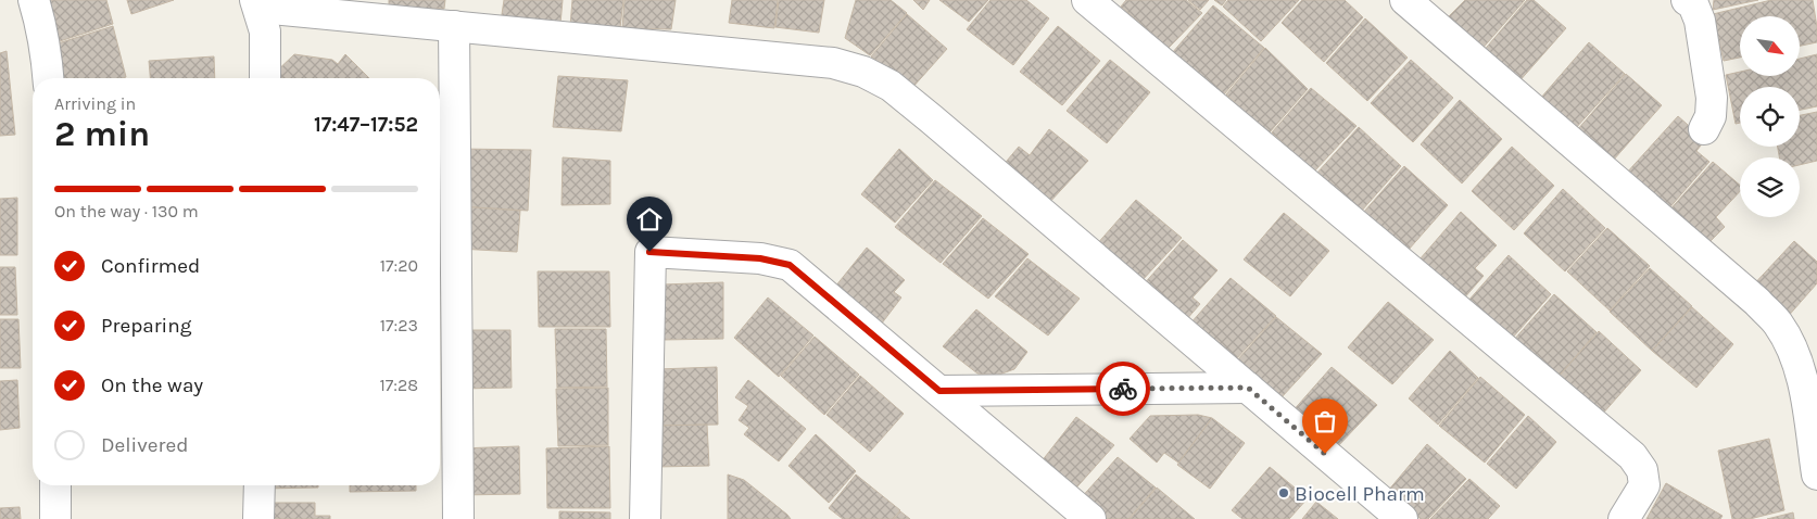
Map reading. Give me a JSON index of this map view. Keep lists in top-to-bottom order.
{
  "places": ["Biocell Pharm"],
  "north": "bottom right",
  "page": {
    "heading": ["2 min", "Arriving in", "17:47–17:52"],
    "bar": "On the way · 130 m",
    "list": [
      ["Confirmed", "17:20"],
      ["Preparing", "17:23"],
      ["On the way", "17:28"],
      "Delivered"
    ]
  }
}
